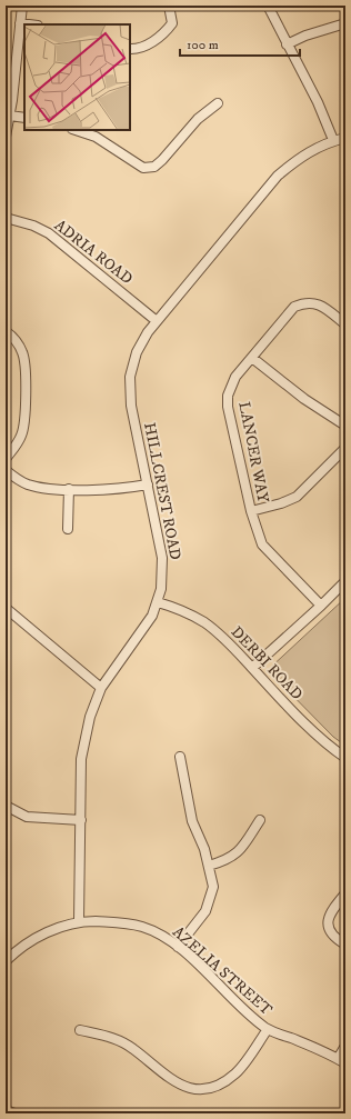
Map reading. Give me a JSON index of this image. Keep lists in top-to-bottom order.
{
  "streets": {
    "street": [
      "ADRIA ROAD",
      "LANCER WAY",
      "HILLCREST ROAD",
      "DERBI ROAD",
      "AZELIA STREET"
    ]
  },
  "crossings": [
    ["ADRIA ROAD", "HILLCREST ROAD"],
    ["HILLCREST ROAD", "DERBI ROAD"],
    ["HILLCREST ROAD", "AZELIA STREET"]
  ],
  "scale_bar": "100 m"
}
